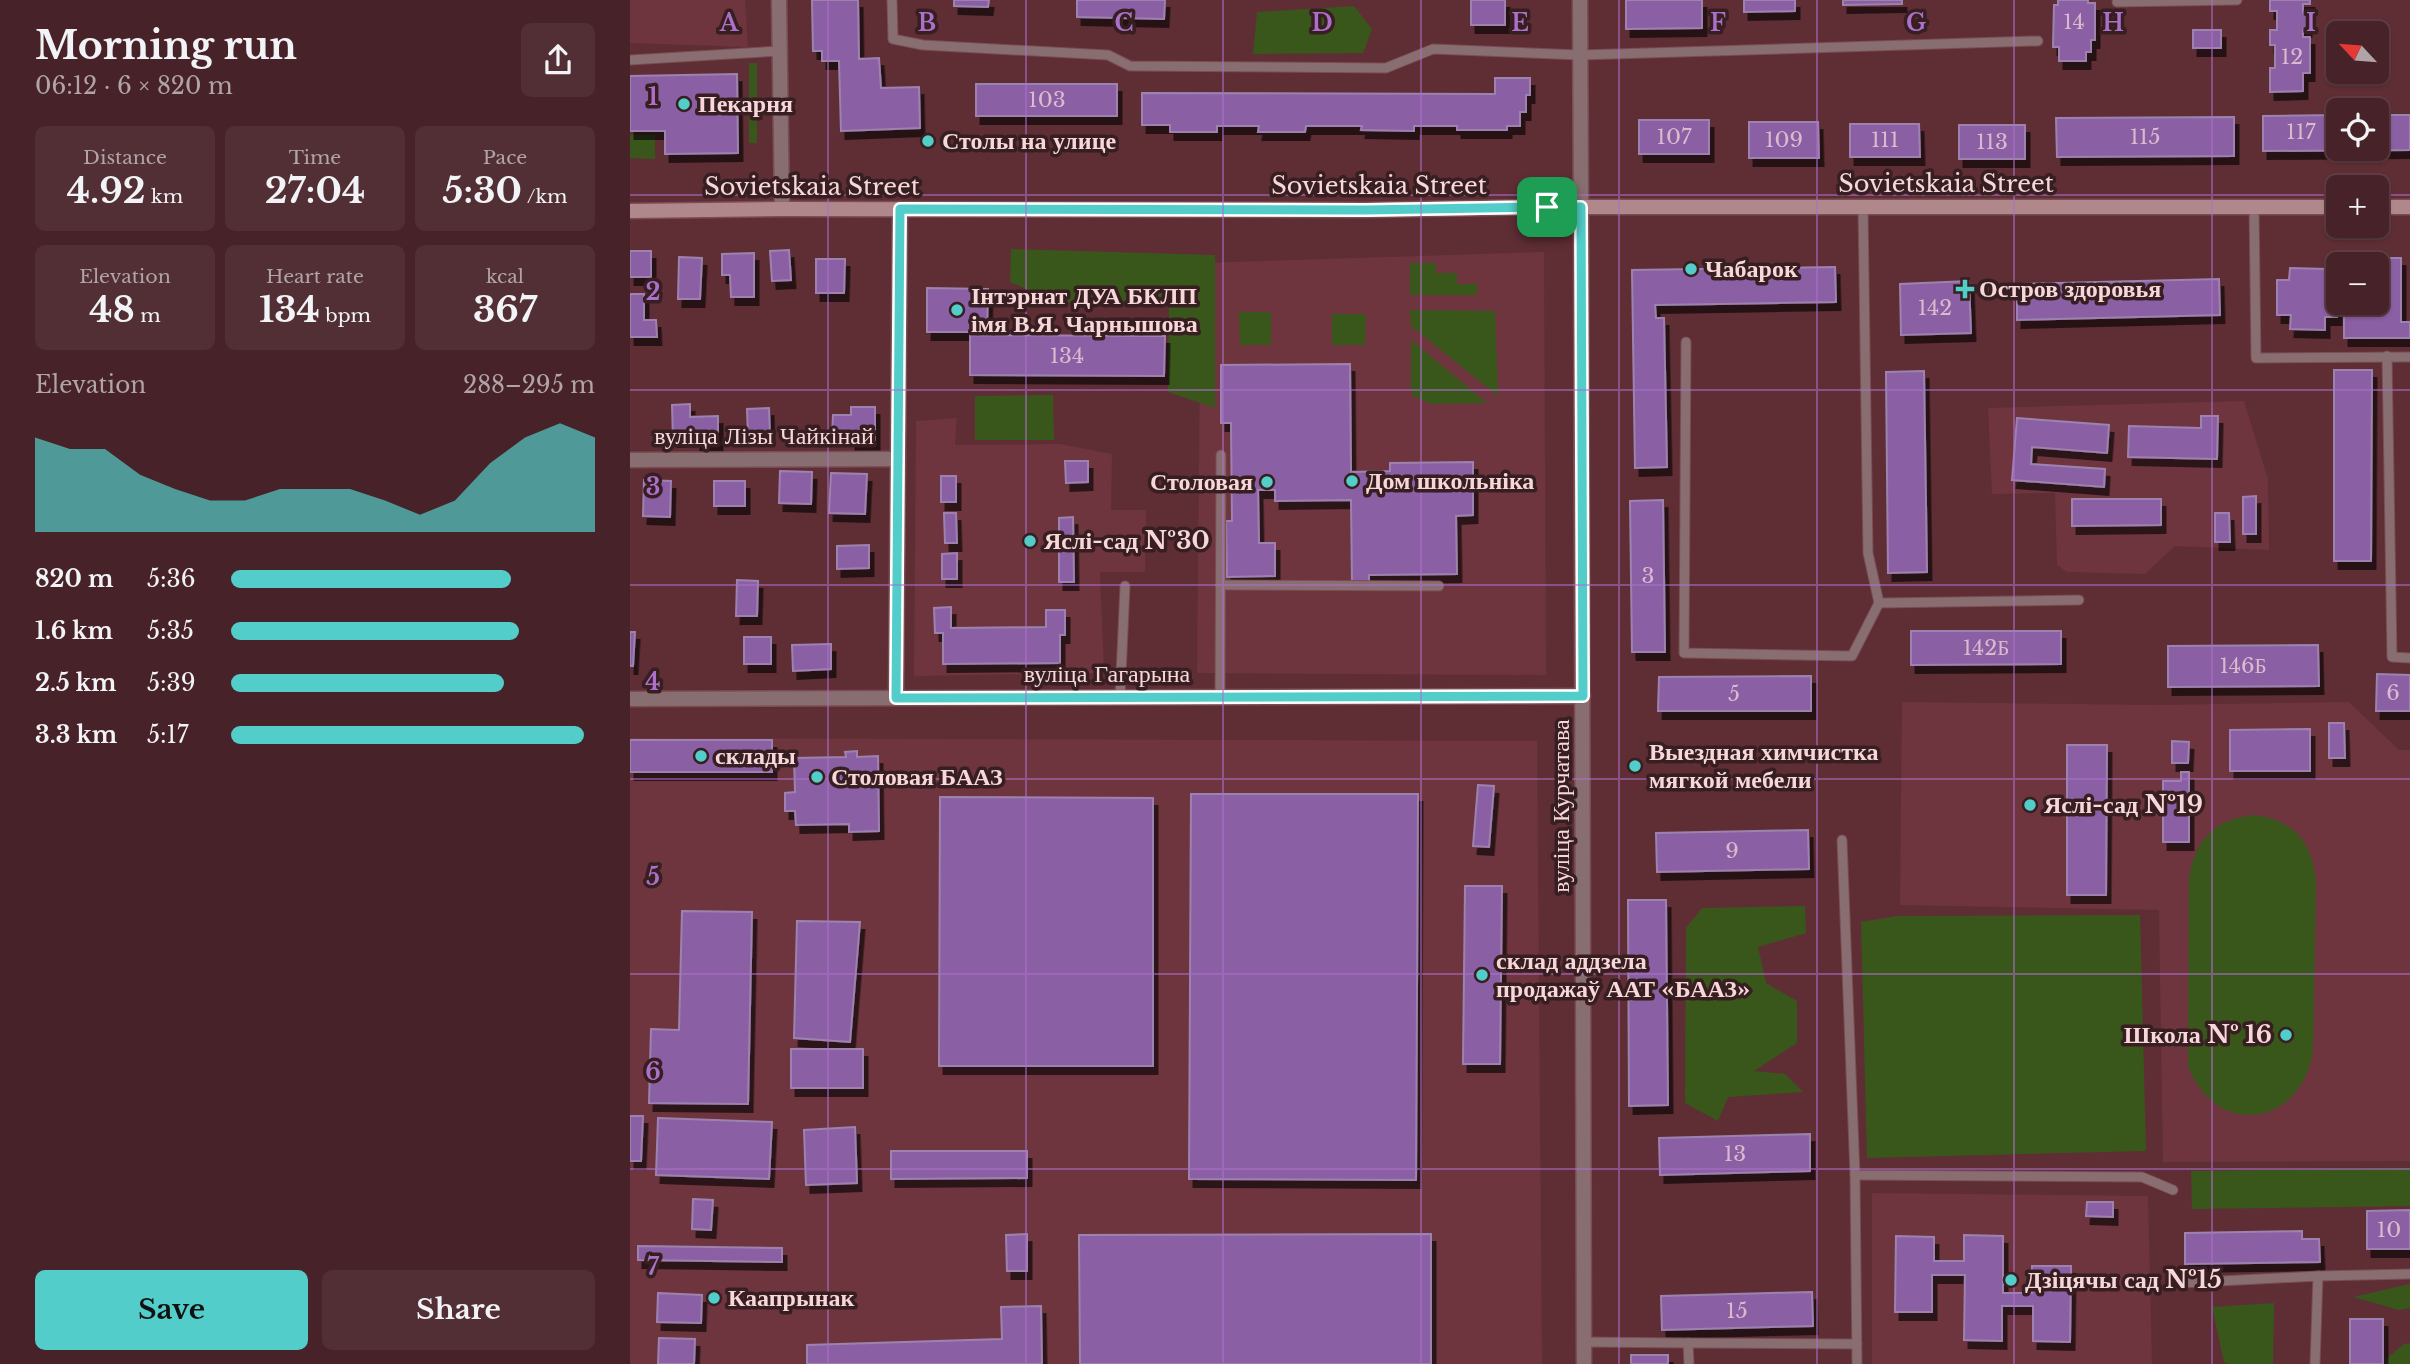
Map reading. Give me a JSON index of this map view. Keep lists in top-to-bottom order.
{
  "streets": {
    "main road": ["Sovietskaia Street"],
    "street": ["вуліца Лізы Чайкінай", "вуліца Гагарына", "вуліца Курчатава"]
  },
  "crossings": [
    ["Sovietskaia Street", "вуліца Курчатава"],
    ["вуліца Гагарына", "вуліца Курчатава"]
  ],
  "places": {
    "other": [
      "Пекарня",
      "Столы на улице",
      "Чабарок",
      "Інтэрнат ДУА БКЛП імя В.Я. Чарнышова",
      "Дом школьніка",
      "Столовая",
      "Яслі-сад №30",
      "склады",
      "Выездная химчистка мягкой мебели",
      "Столовая БААЗ",
      "Яслі-сад №19",
      "склад аддзела продажаў ААТ «БААЗ»",
      "Школа № 16",
      "Дзіцячы сад №15",
      "Каапрынак"
    ],
    "health": ["Остров здоровья"]
  },
  "house_numbers": [
    "14",
    "12",
    "103",
    "117",
    "107",
    "115",
    "109",
    "111",
    "113",
    "142",
    "134",
    "3",
    "142Б",
    "146Б",
    "6",
    "5",
    "9",
    "13",
    "10",
    "15"
  ],
  "north": "top left",
  "page": {
    "heading": ["Morning run", "06:12 · 6 × 820 m"],
    "map_buttons": ["+", "−"],
    "stats": [
      ["Distance", "4.92 km"],
      ["Time", "27:04"],
      ["Pace", "5:30 /km"],
      ["Elevation", "48 m"],
      ["Heart rate", "134 bpm"],
      ["kcal", "367"]
    ],
    "chart": ["Elevation", "288–295 m"],
    "list": [
      {
        "name": "820 m",
        "note": "5:36"
      },
      {
        "name": "1.6 km",
        "note": "5:35"
      },
      {
        "name": "2.5 km",
        "note": "5:39"
      },
      {
        "name": "3.3 km",
        "note": "5:17"
      }
    ],
    "buttons": ["Save", "Share"]
  },
  "grid": {
    "columns": [
      "A",
      "B",
      "C",
      "D",
      "E",
      "F",
      "G",
      "H",
      "I"
    ],
    "rows": [
      "1",
      "2",
      "3",
      "4",
      "5",
      "6",
      "7"
    ]
  }
}
